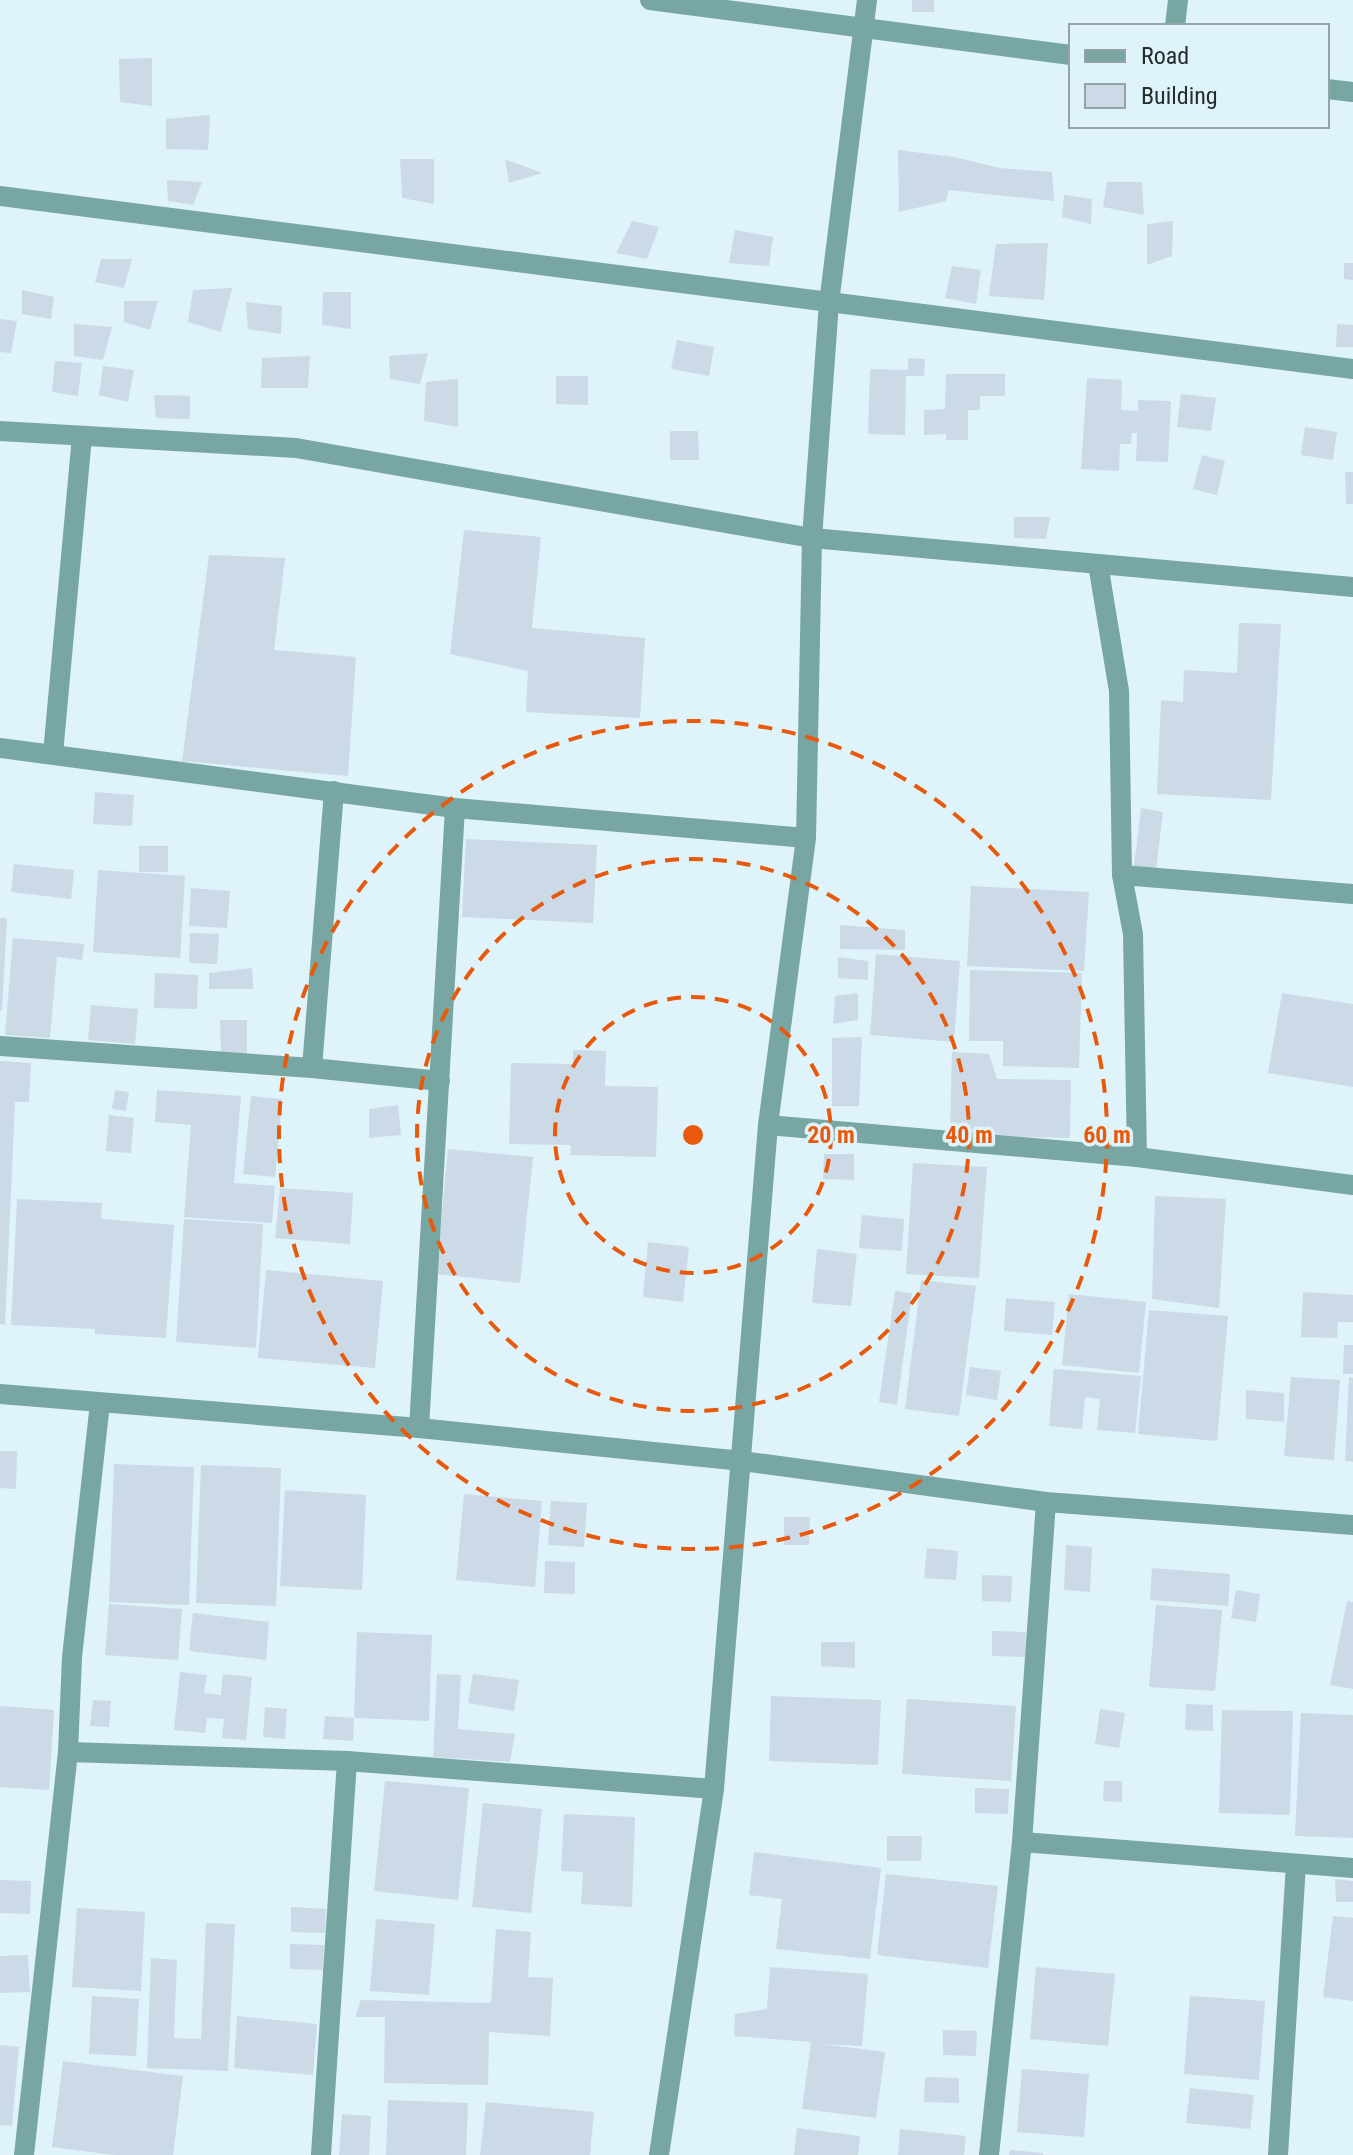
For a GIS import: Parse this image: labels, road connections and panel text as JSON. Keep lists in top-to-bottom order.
{
  "legend": ["Road", "Building"],
  "rings": ["20 m", "40 m", "60 m"]
}
